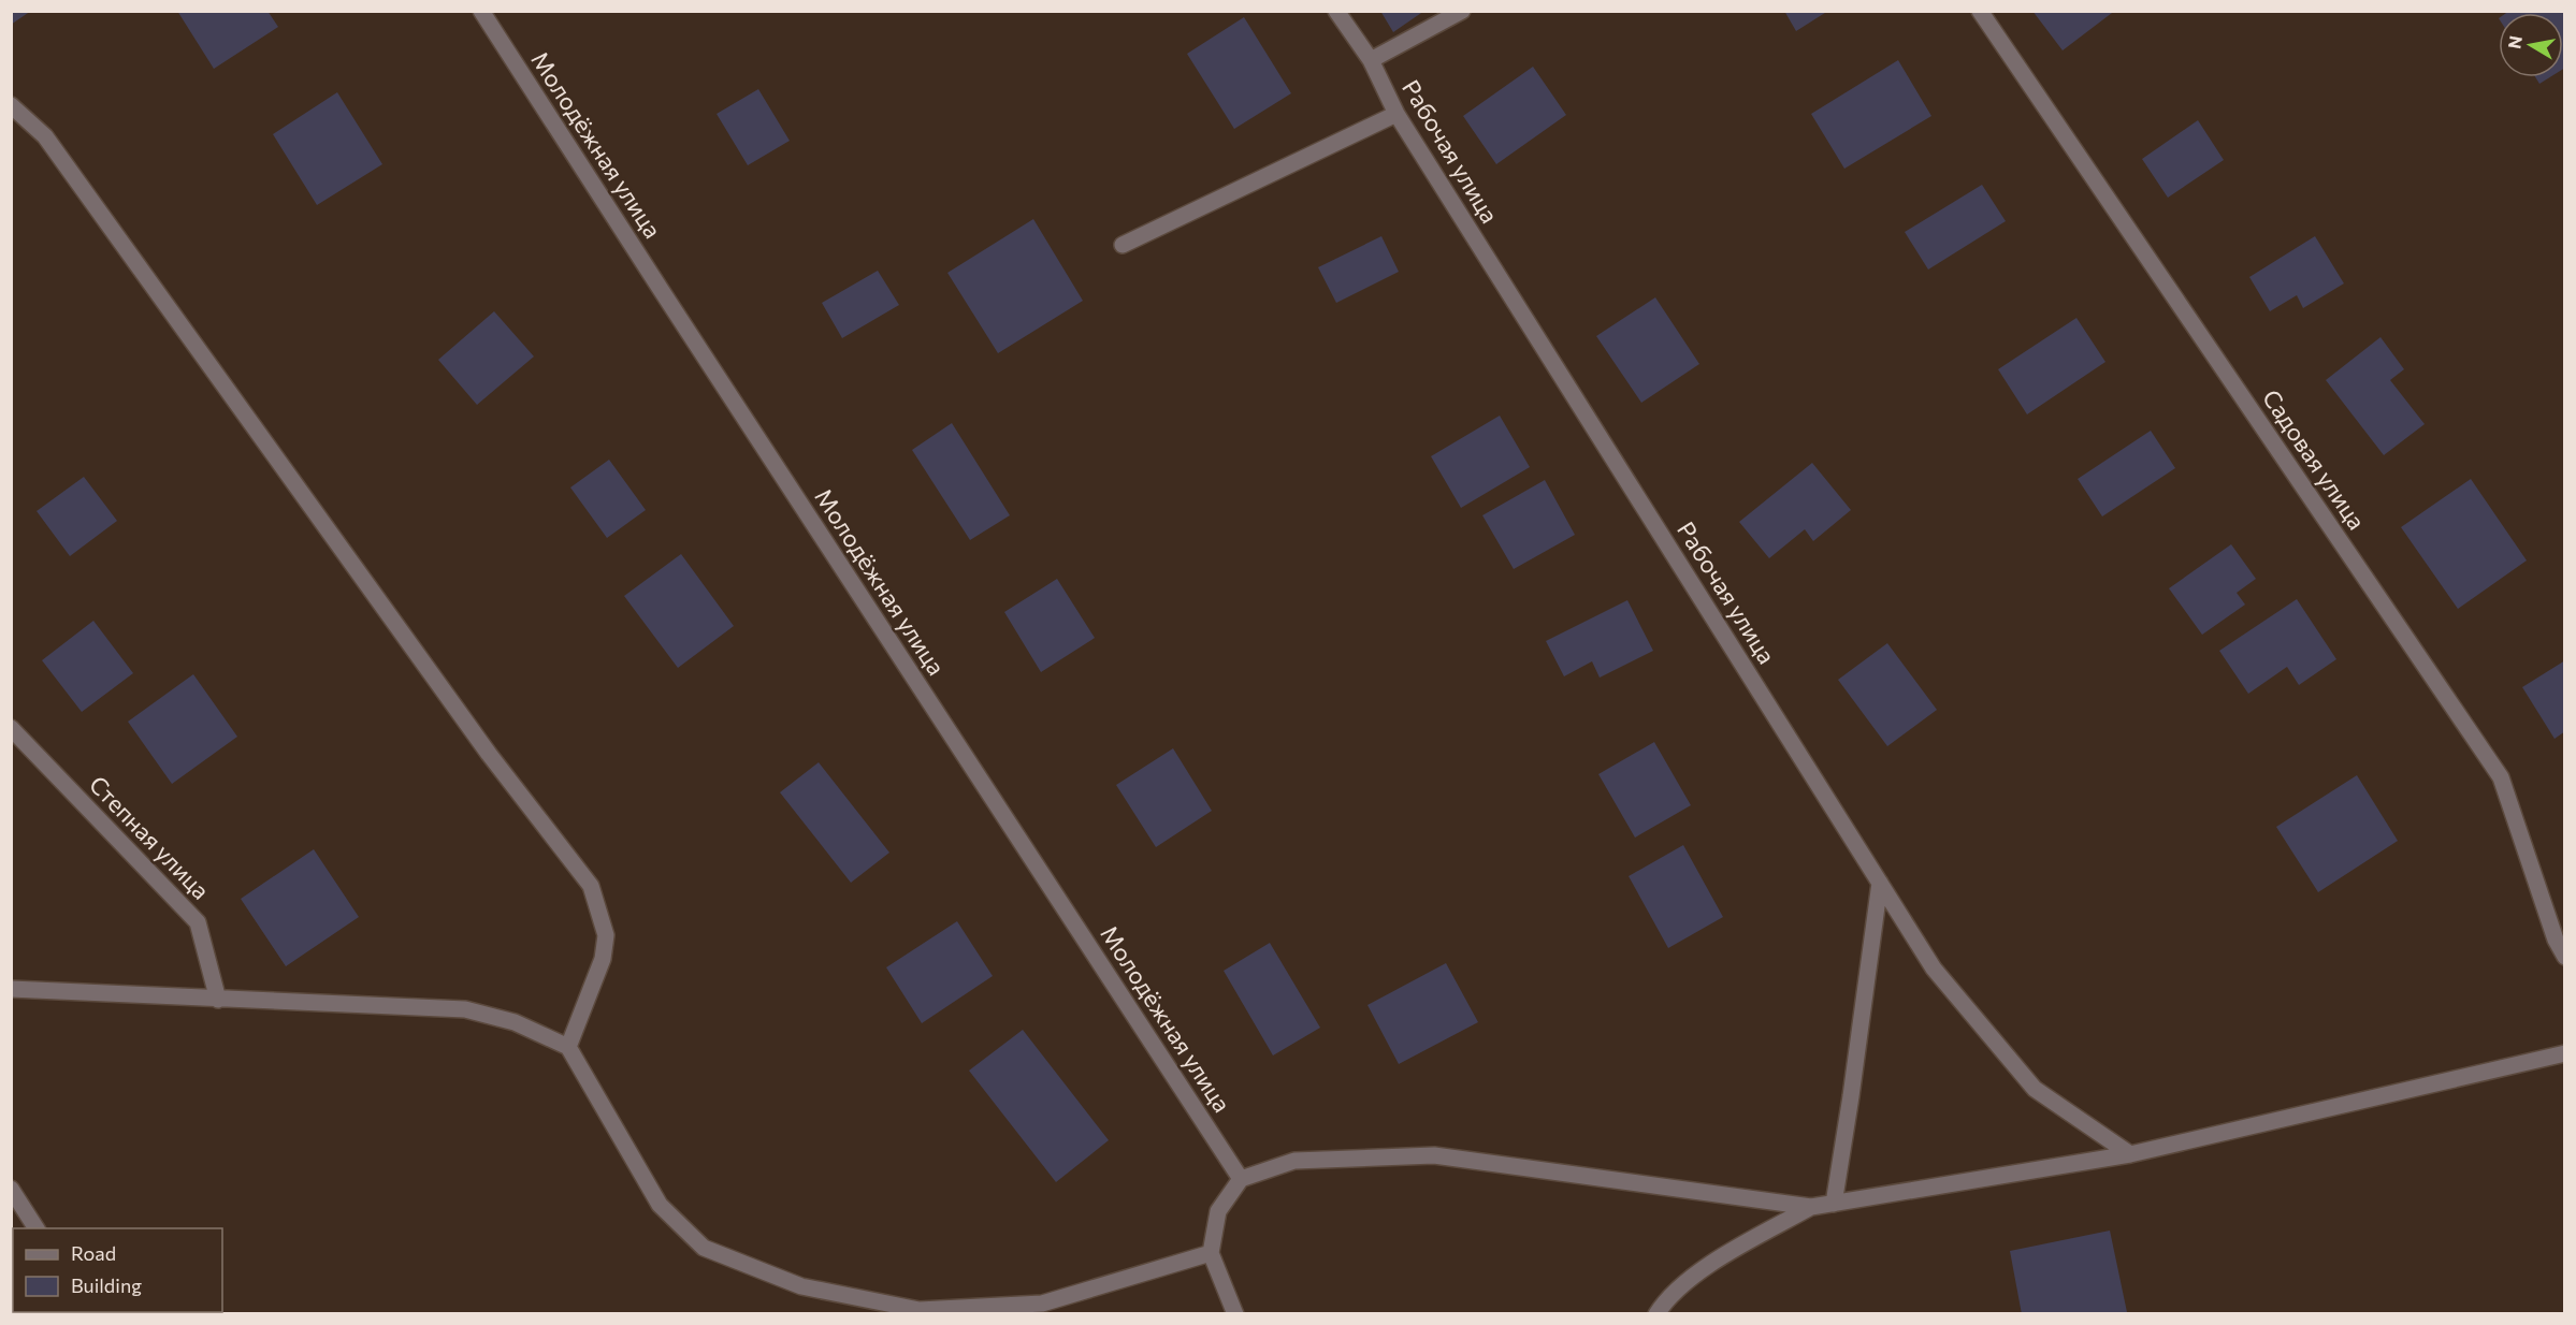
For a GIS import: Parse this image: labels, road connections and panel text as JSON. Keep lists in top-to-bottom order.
{
  "streets": {
    "street": [
      "Молодёжная улица",
      "Рабочая улица",
      "Садовая улица",
      "Степная улица"
    ]
  },
  "legend": ["Road", "Building"],
  "north": "left"
}
